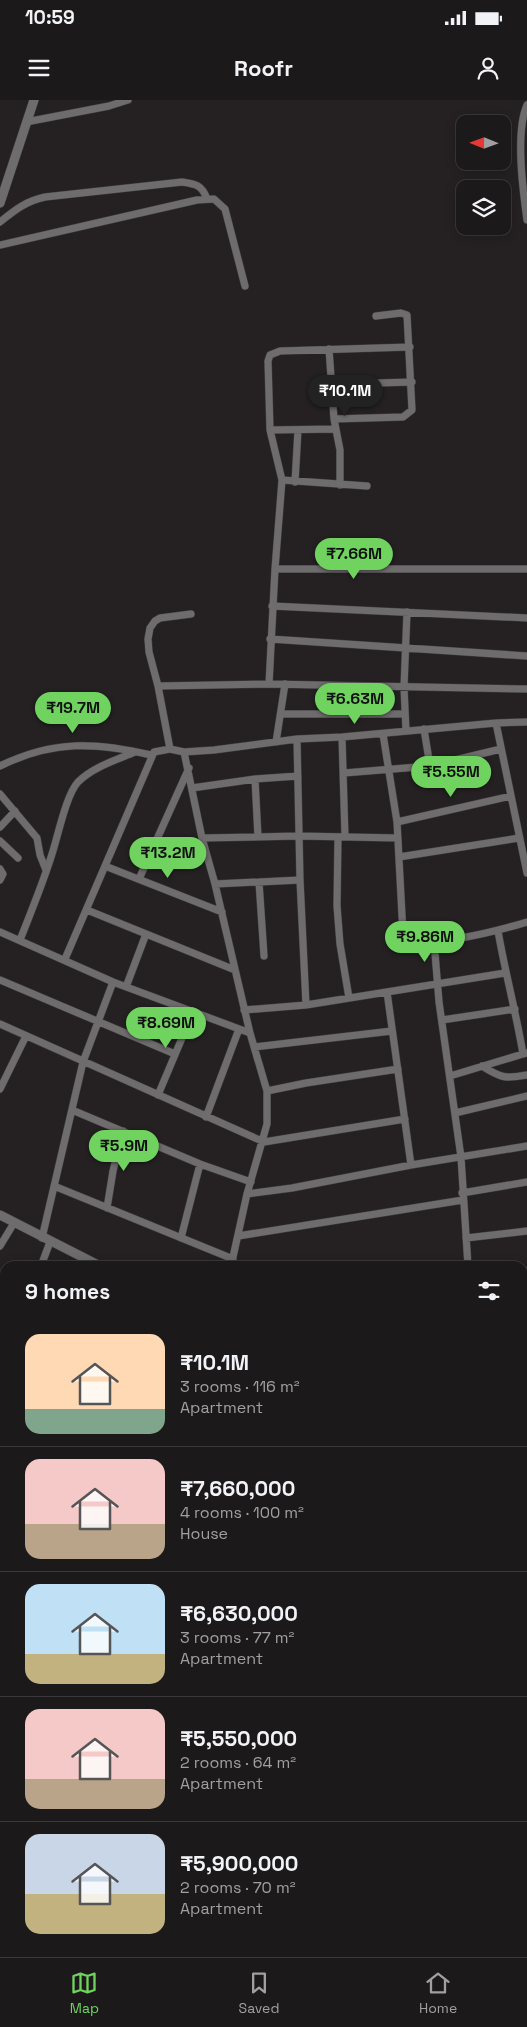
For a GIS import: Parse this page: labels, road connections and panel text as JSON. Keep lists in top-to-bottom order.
{
  "north": "left",
  "page": {
    "status": "10:59",
    "header": "Roofr",
    "price": [
      "₹10.1M",
      "₹7.66M",
      "₹6.63M",
      "₹19.7M",
      "₹5.55M",
      "₹13.2M",
      "₹9.86M",
      "₹8.69M",
      "₹5.9M"
    ],
    "heading": "9 homes",
    "list": [
      {
        "name": "₹10.1M",
        "note": "3 rooms · 116 m² · Apartment"
      },
      {
        "name": "₹7,660,000",
        "note": "4 rooms · 100 m² · House"
      },
      {
        "name": "₹6,630,000",
        "note": "3 rooms · 77 m² · Apartment"
      },
      {
        "name": "₹5,550,000",
        "note": "2 rooms · 64 m² · Apartment"
      },
      {
        "name": "₹5,900,000",
        "note": "2 rooms · 70 m² · Apartment"
      }
    ],
    "tabs": ["Map", "Saved", "Home"]
  }
}
